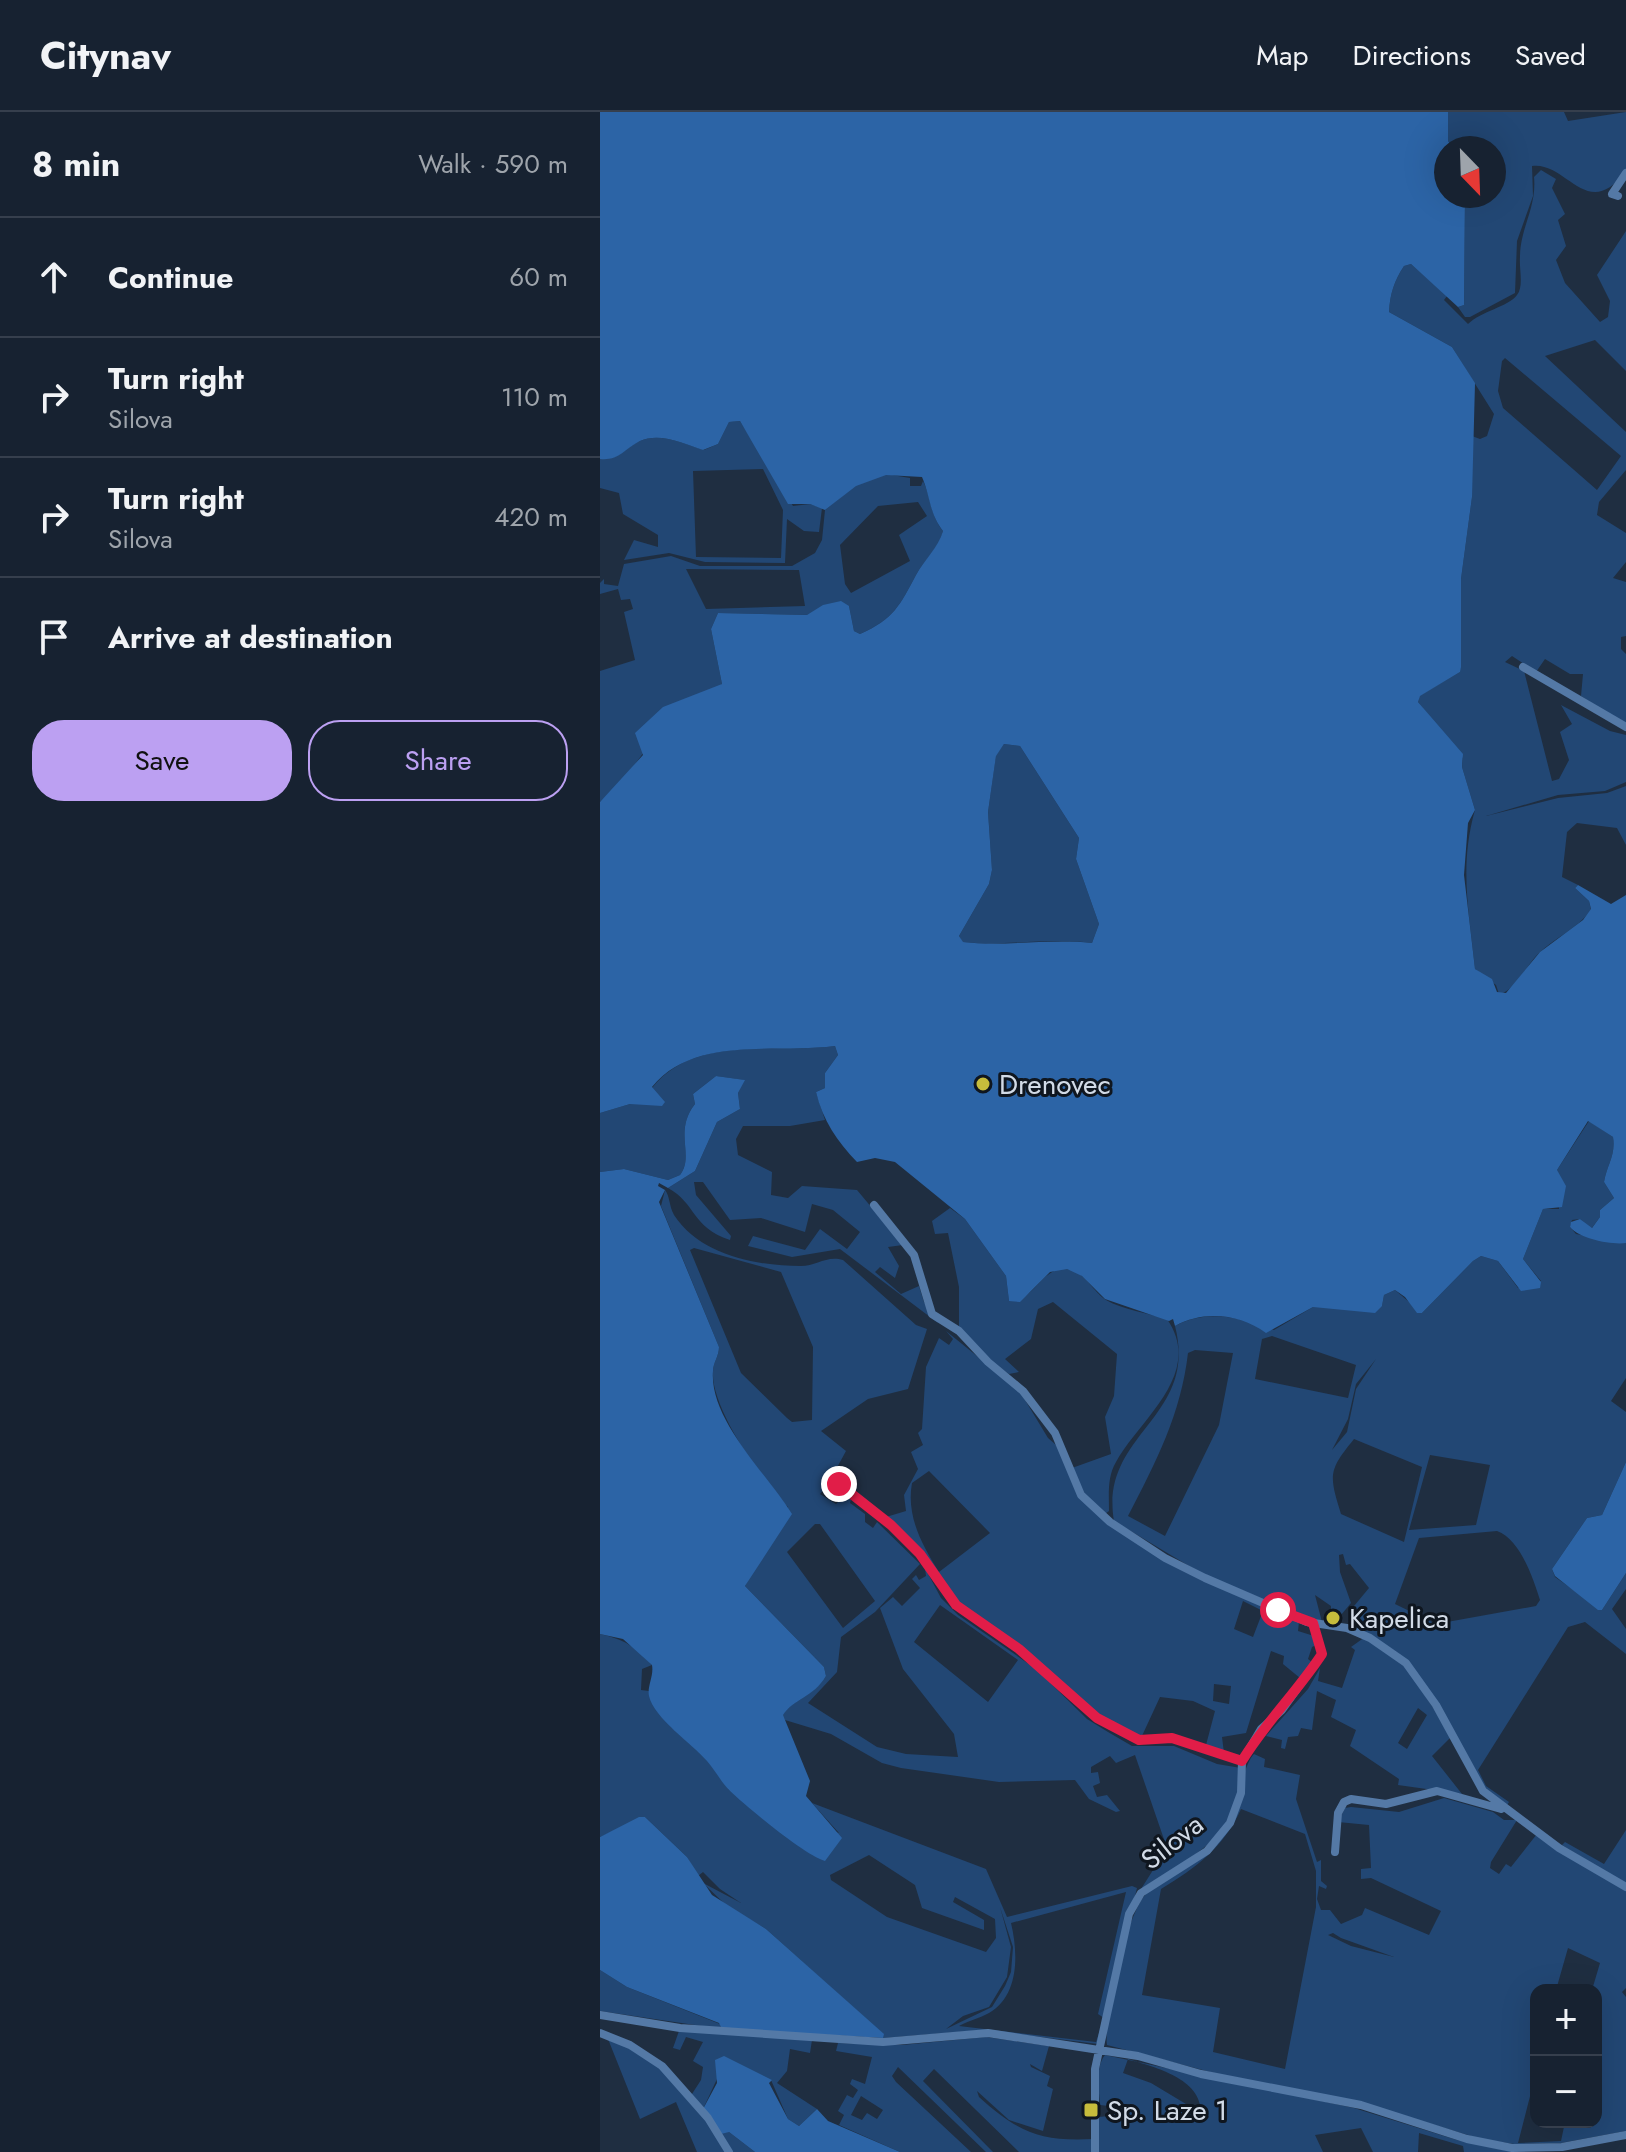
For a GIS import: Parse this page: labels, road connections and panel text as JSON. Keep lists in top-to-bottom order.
{
  "streets": {
    "street": ["Silova"]
  },
  "places": {
    "other": ["Drenovec", "Kapelica"],
    "transit": ["Sp. Laze 1"]
  },
  "north": "bottom right",
  "page": {
    "header": "Citynav",
    "nav": ["Map", "Directions", "Saved"],
    "heading": ["8 min", "Walk · 590 m"],
    "list": [
      ["Continue", "60 m"],
      ["Turn right", "Silova", "110 m"],
      ["Turn right", "Silova", "420 m"],
      "Arrive at destination"
    ],
    "buttons": ["Save", "Share"],
    "map_buttons": ["+", "−"]
  }
}
